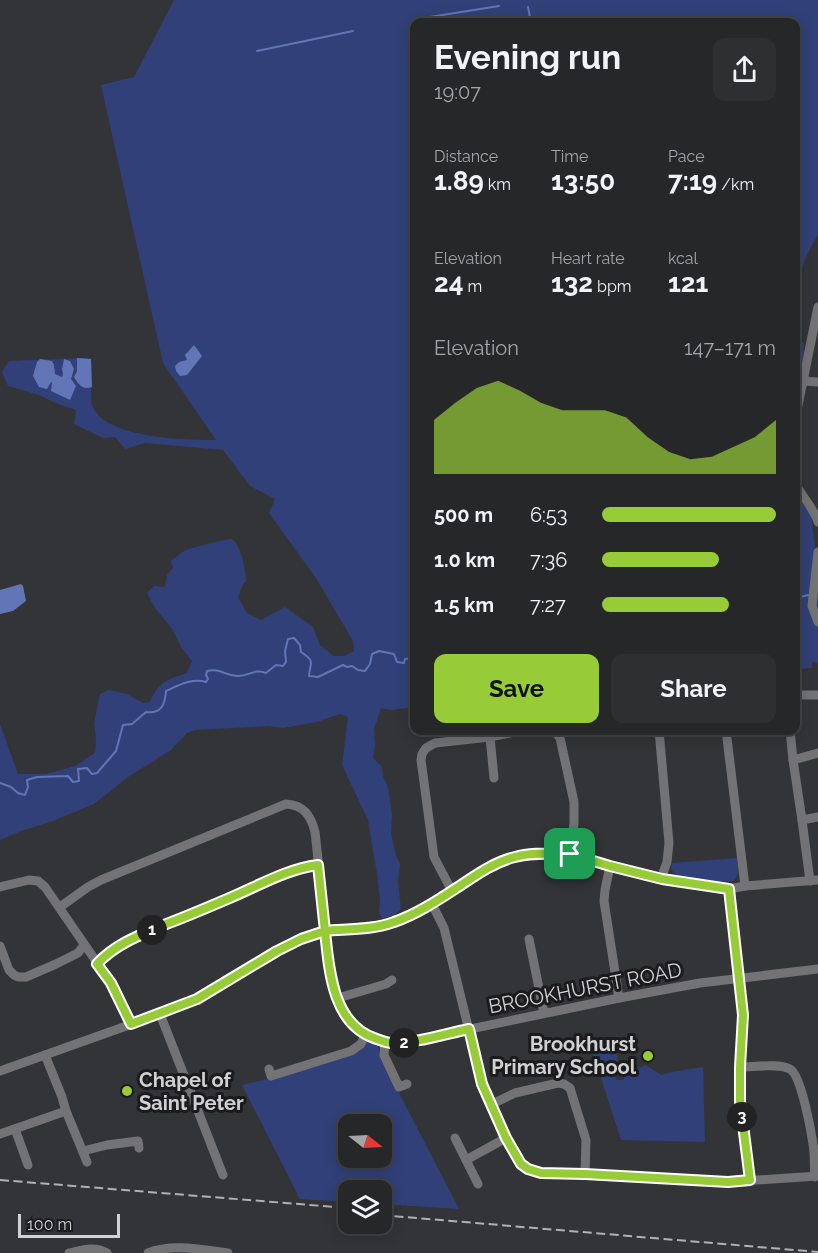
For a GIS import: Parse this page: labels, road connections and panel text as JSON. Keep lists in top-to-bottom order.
{
  "streets": {
    "street": ["BROOKHURST ROAD"]
  },
  "places": ["Brookhurst Primary School", "Chapel of Saint Peter"],
  "scale_bar": "100 m",
  "north": "right",
  "page": {
    "heading": ["Evening run", "19:07"],
    "stats": [
      ["Distance", "1.89 km"],
      ["Time", "13:50"],
      ["Pace", "7:19 /km"],
      ["Elevation", "24 m"],
      ["Heart rate", "132 bpm"],
      ["kcal", "121"]
    ],
    "chart": ["Elevation", "147–171 m"],
    "list": [
      {
        "name": "500 m",
        "note": "6:53"
      },
      {
        "name": "1.0 km",
        "note": "7:36"
      },
      {
        "name": "1.5 km",
        "note": "7:27"
      }
    ],
    "buttons": ["Save", "Share"],
    "pins": ["1", "2", "3"],
    "scale": "100 m"
  }
}
